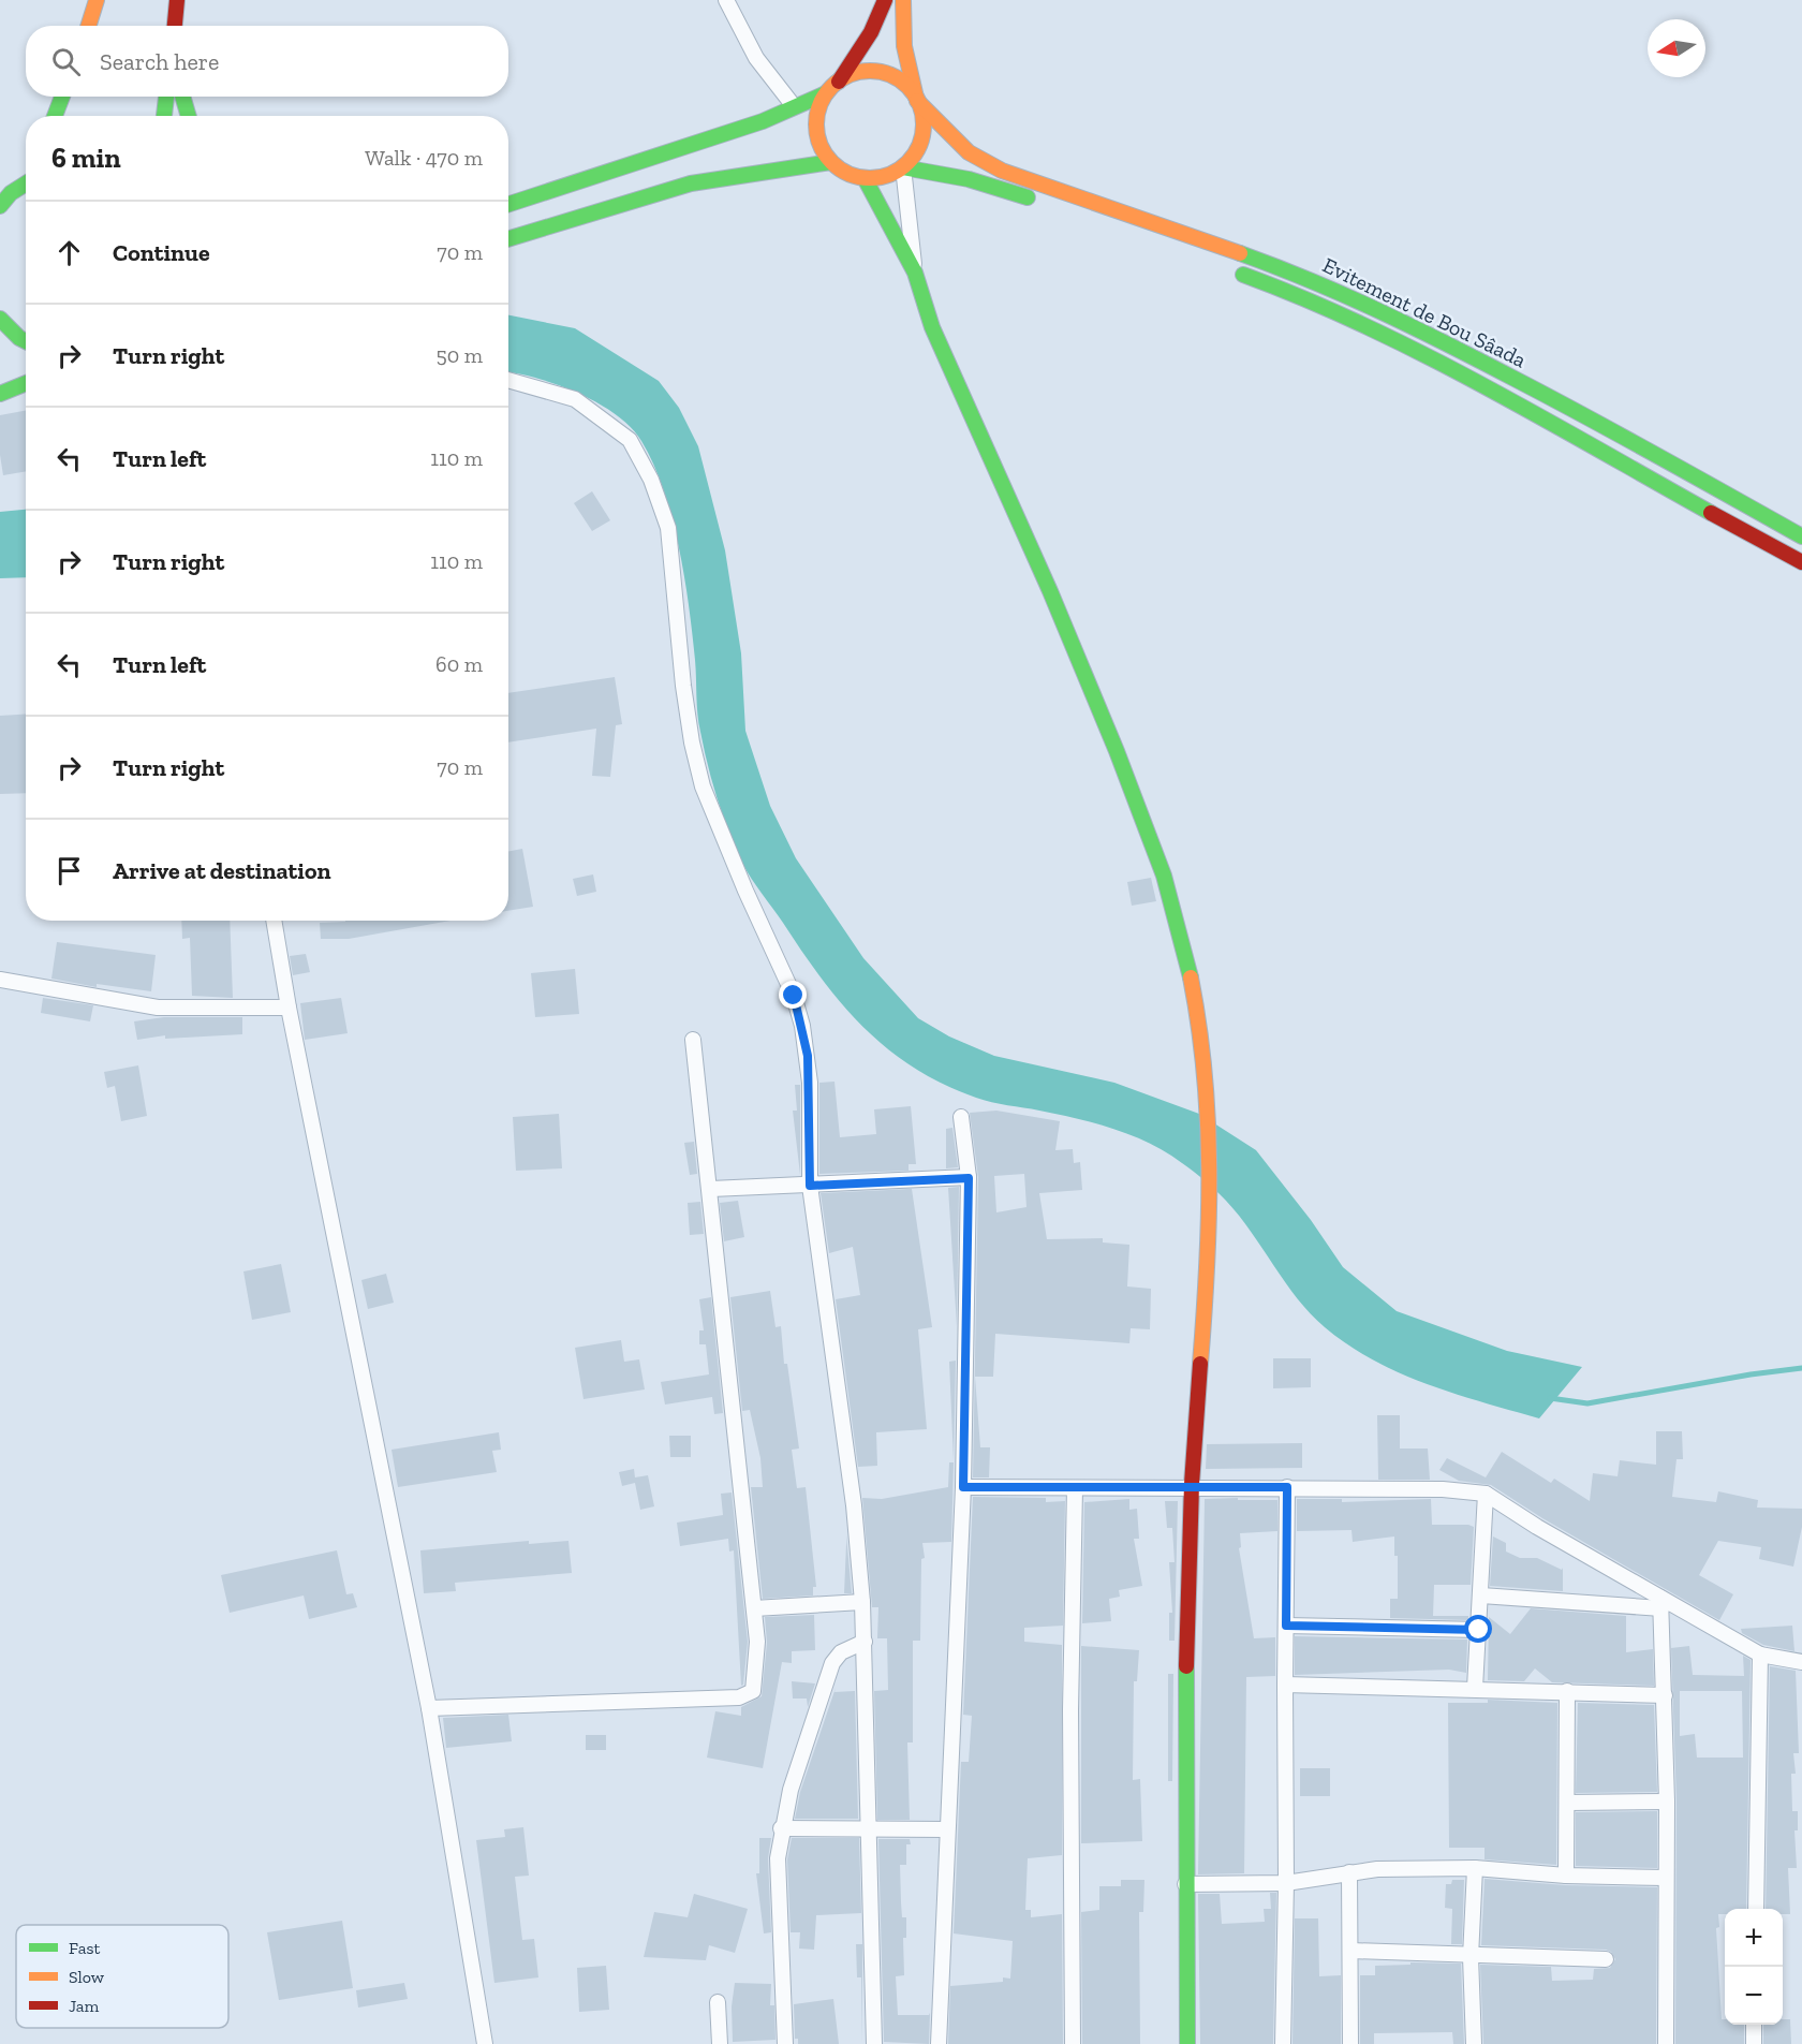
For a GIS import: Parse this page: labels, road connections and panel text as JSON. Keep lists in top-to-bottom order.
{
  "streets": {
    "main road": ["Evitement de Bou Sâada"]
  },
  "legend": ["Fast", "Slow", "Jam"],
  "north": "left",
  "page": {
    "search": "Search here",
    "heading": ["6 min", "Walk · 470 m"],
    "list": [
      ["Continue", "70 m"],
      ["Turn right", "50 m"],
      ["Turn left", "110 m"],
      ["Turn right", "110 m"],
      ["Turn left", "60 m"],
      ["Turn right", "70 m"],
      "Arrive at destination"
    ],
    "map_buttons": ["+", "−"]
  }
}
